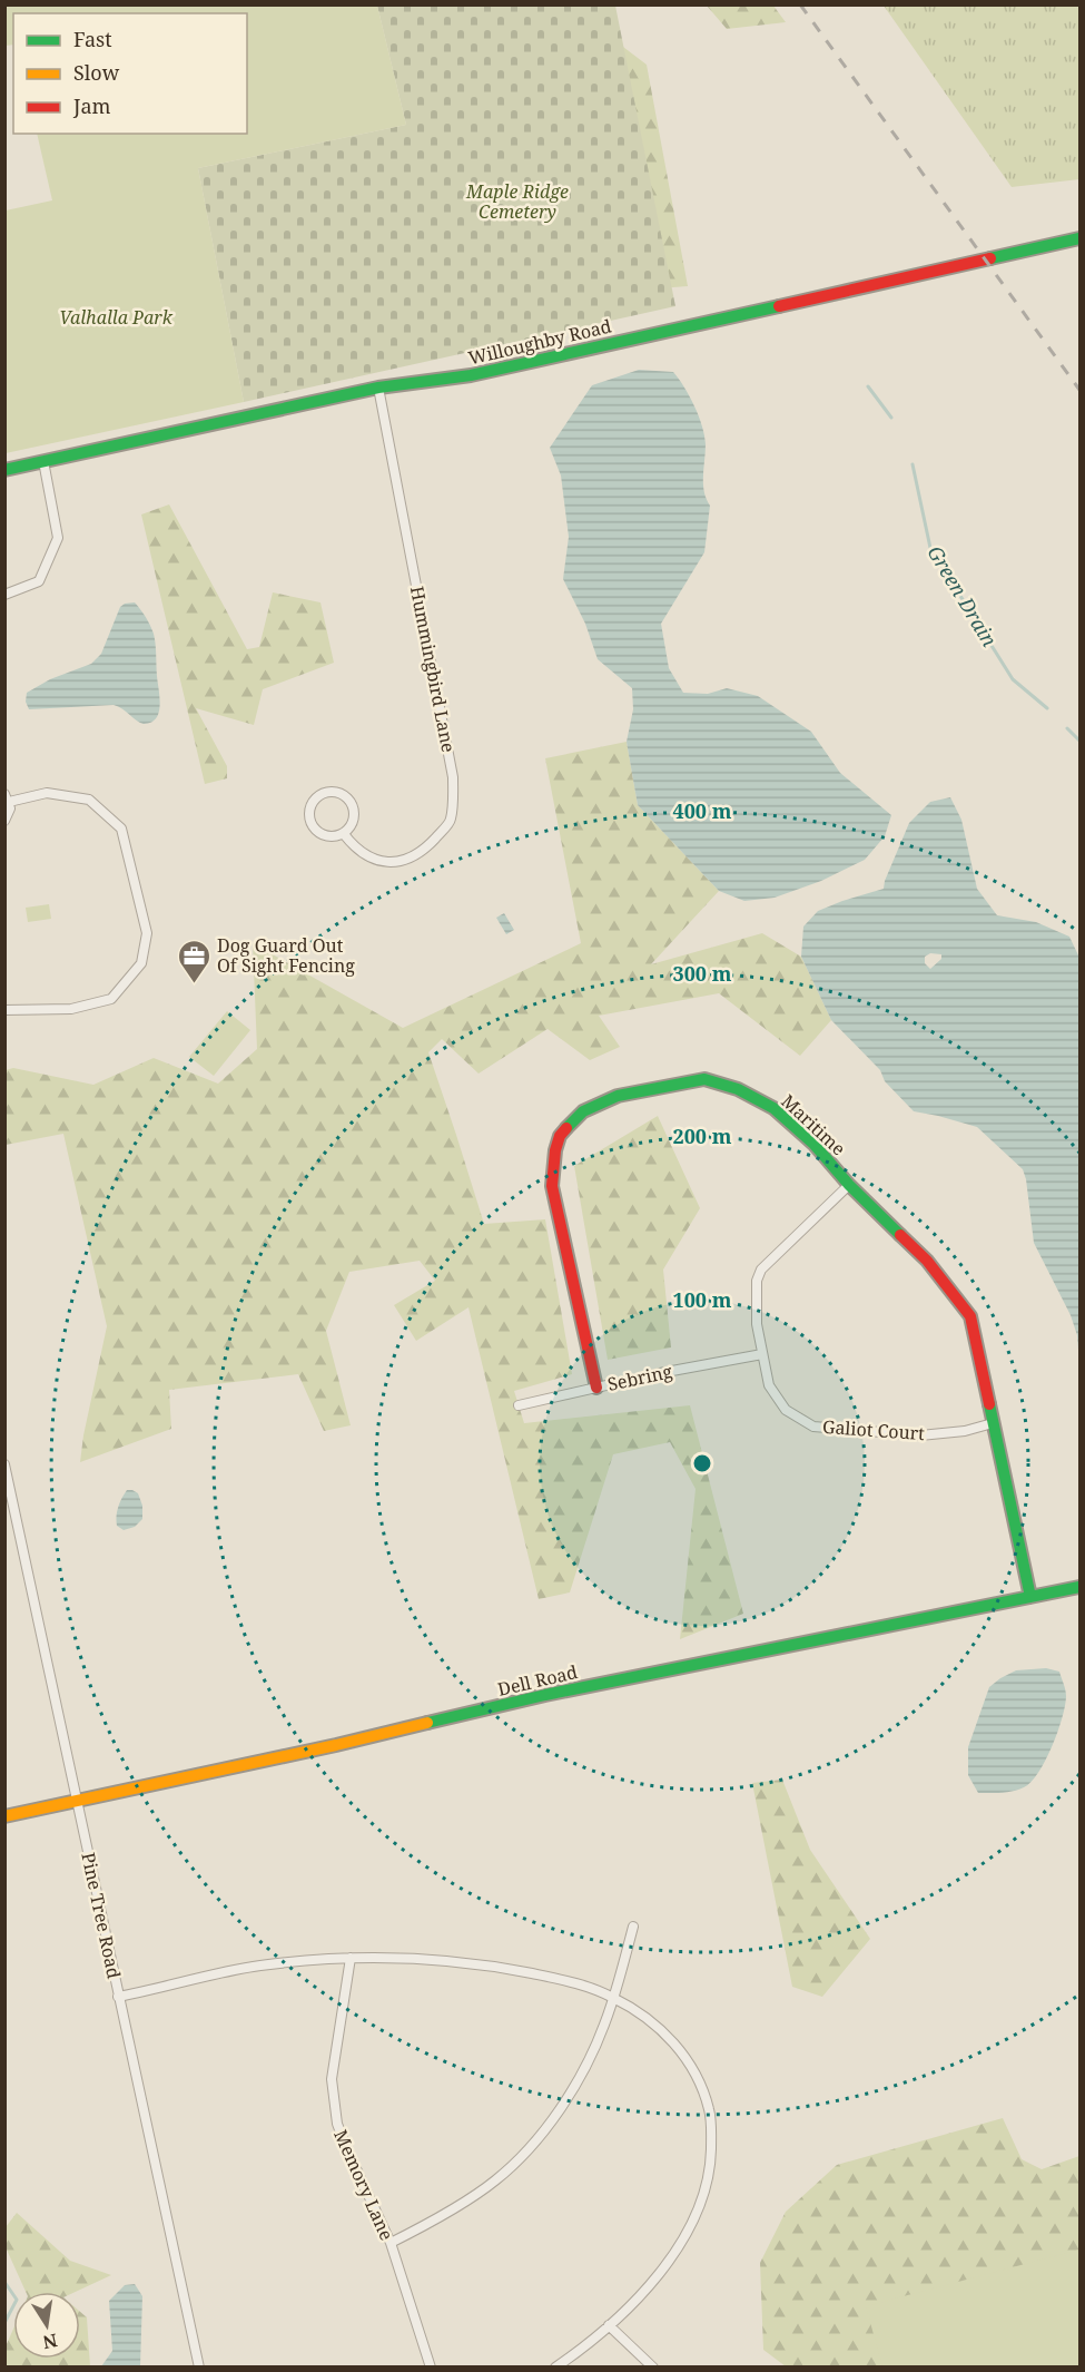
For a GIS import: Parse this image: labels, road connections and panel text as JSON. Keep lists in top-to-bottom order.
{
  "streets": {
    "street": [
      "Willoughby Road",
      "Hummingbird Lane",
      "Maritime",
      "Sebring",
      "Galiot Court",
      "Dell Road",
      "Pine Tree Road",
      "Memory Lane"
    ]
  },
  "crossings": [
    ["Willoughby Road", "Hummingbird Lane"],
    ["Maritime", "Sebring"],
    ["Maritime", "Galiot Court"],
    ["Maritime", "Dell Road"],
    ["Sebring", "Galiot Court"],
    ["Dell Road", "Pine Tree Road"]
  ],
  "water": ["Green Drain"],
  "parks": ["Maple Ridge Cemetery", "Valhalla Park"],
  "places": {
    "office": ["Dog Guard Out Of Sight Fencing"]
  },
  "legend": ["Fast", "Slow", "Jam"],
  "north": "bottom",
  "rings": [
    "400 m",
    "300 m",
    "200 m",
    "100 m"
  ]
}
